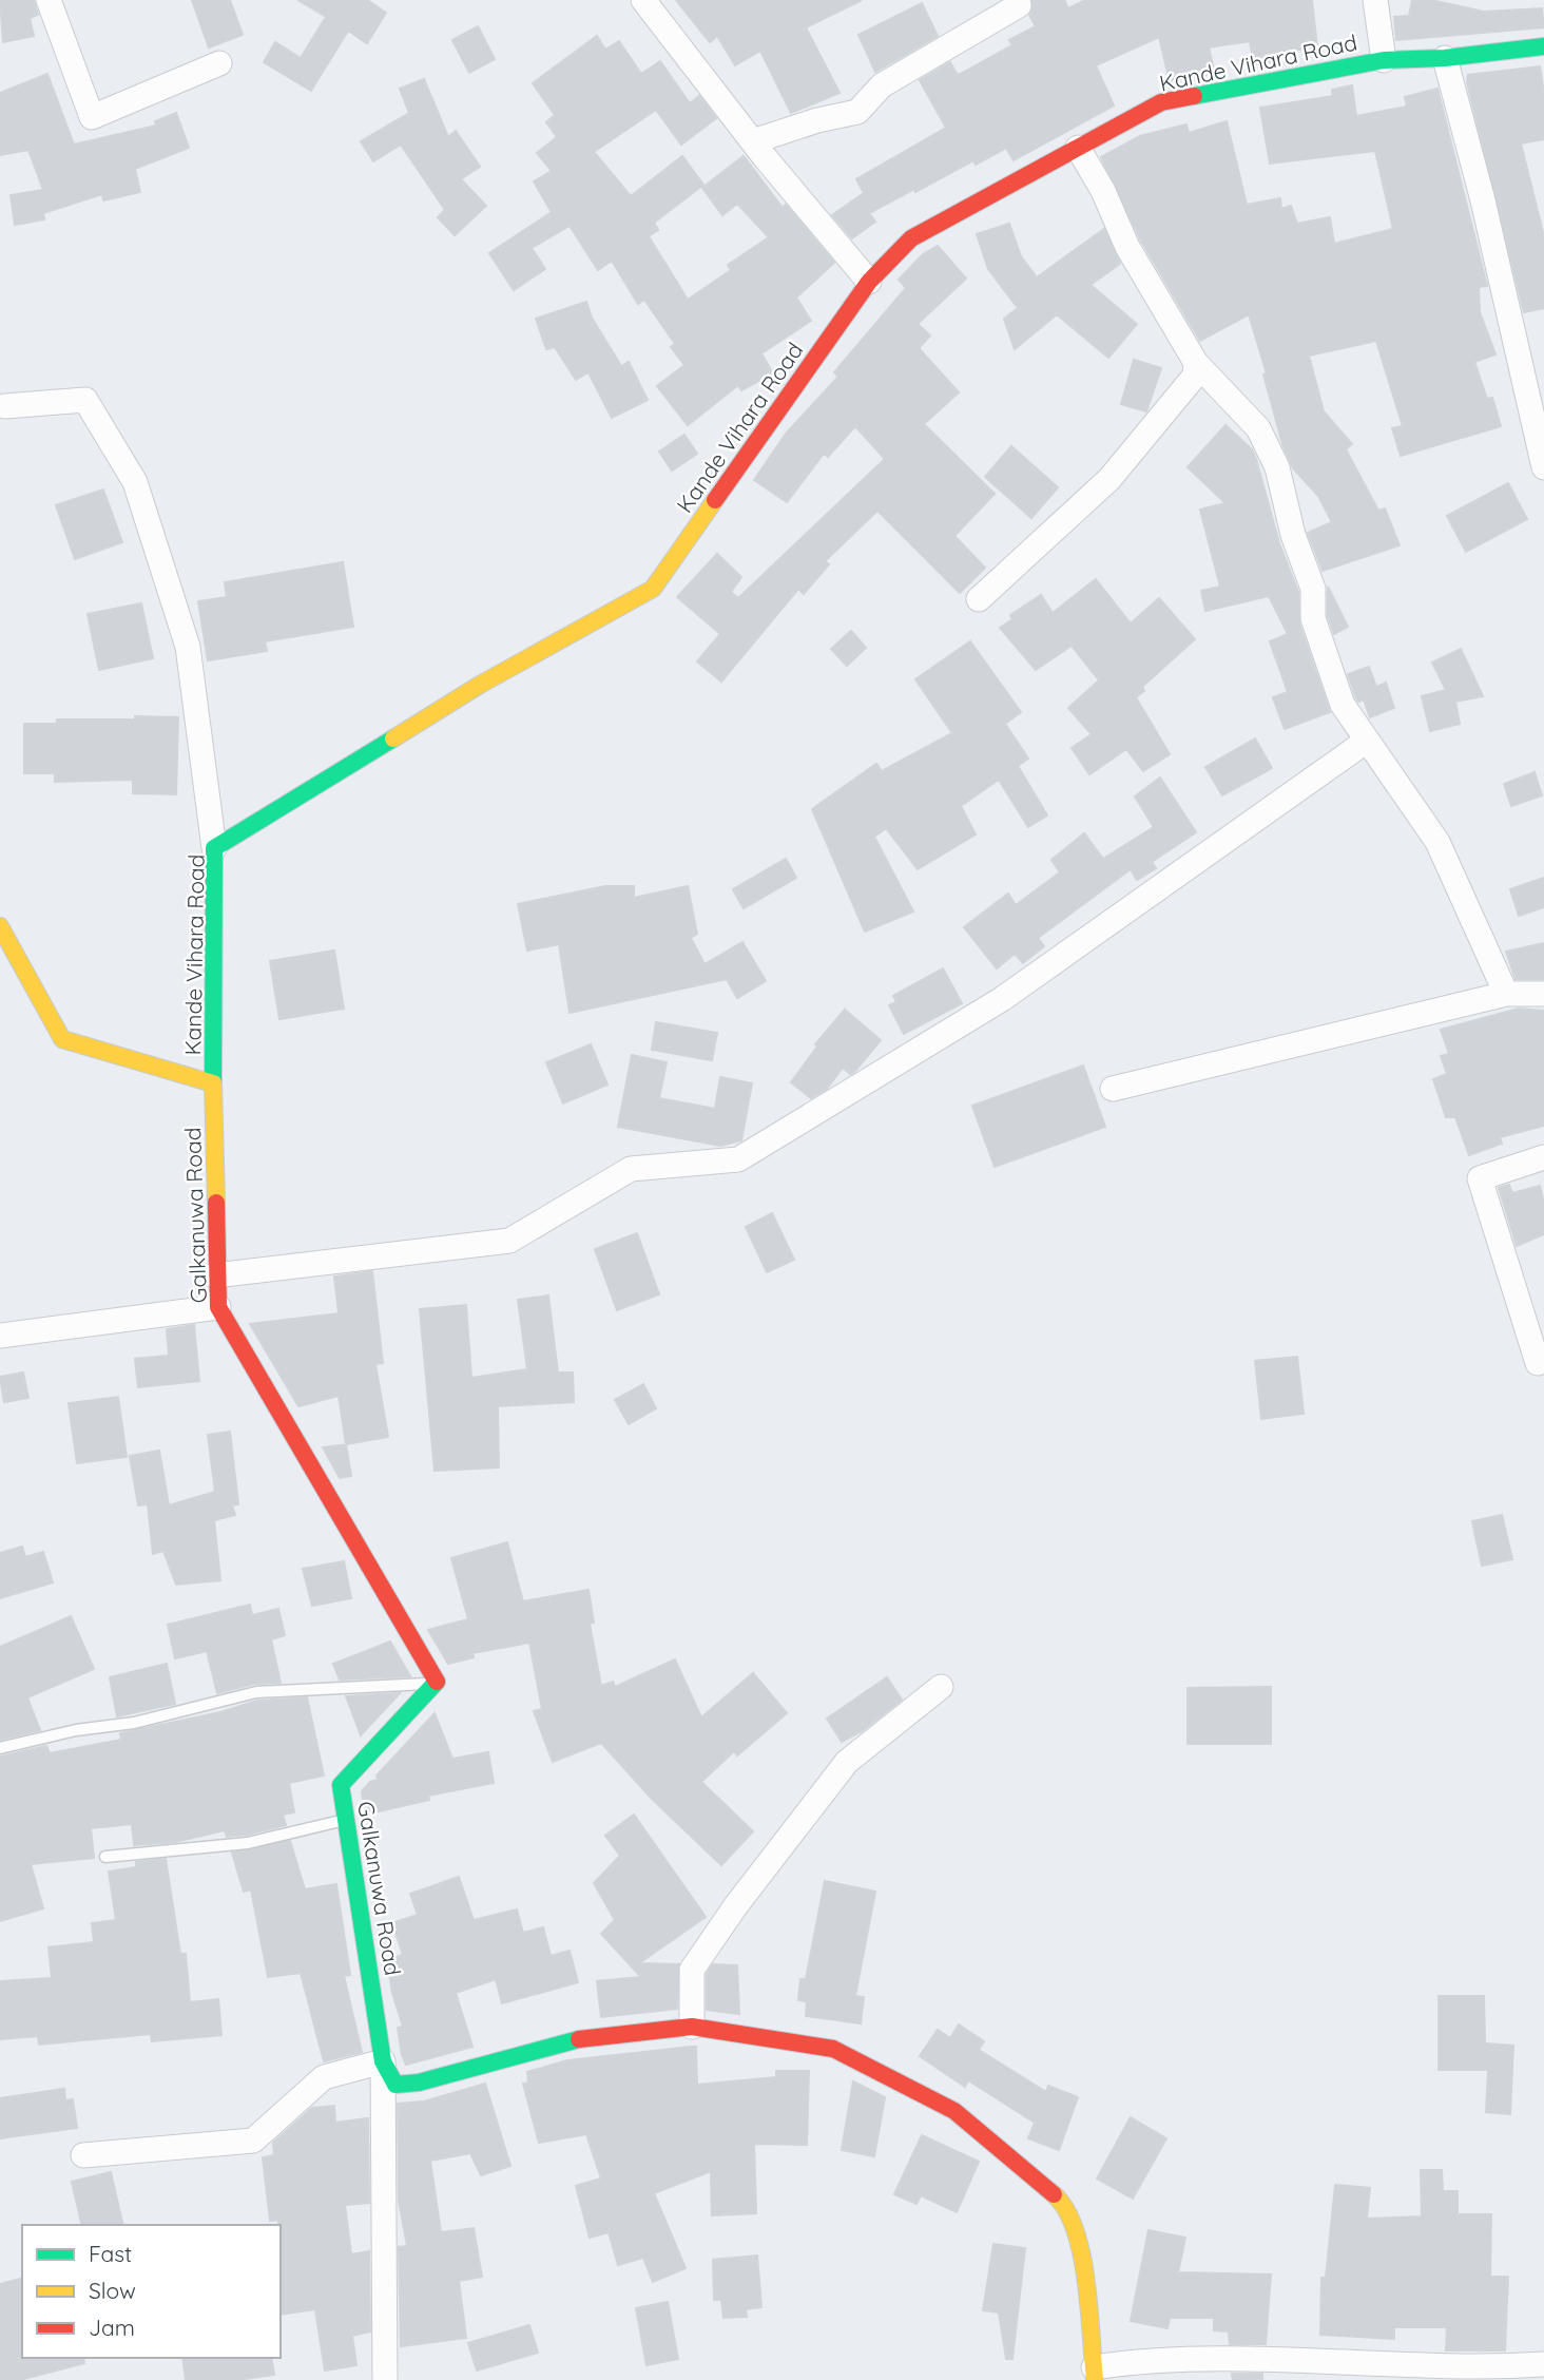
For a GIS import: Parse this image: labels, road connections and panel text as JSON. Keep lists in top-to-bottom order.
{
  "streets": {
    "street": ["Kande Vihara Road", "Galkanuwa Road"]
  },
  "crossings": [
    ["Kande Vihara Road", "Galkanuwa Road"]
  ],
  "legend": ["Fast", "Slow", "Jam"]
}
